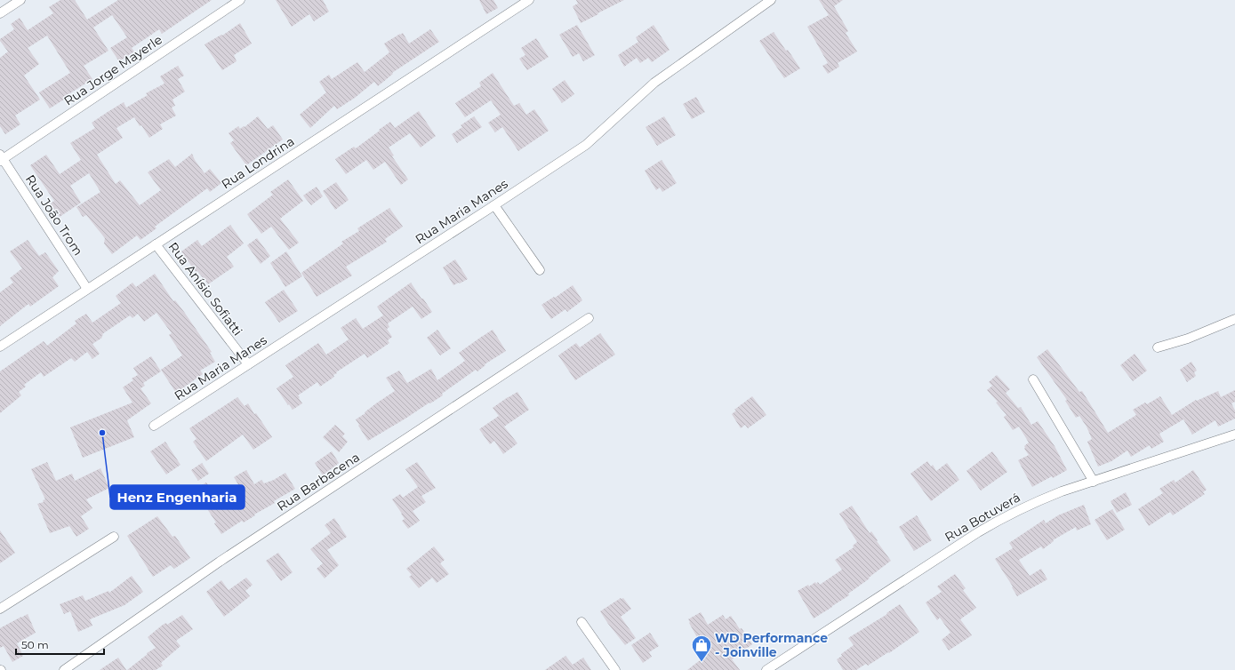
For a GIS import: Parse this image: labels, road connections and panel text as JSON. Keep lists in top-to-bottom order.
{
  "streets": {
    "street": [
      "Rua Jorge Mayerle",
      "Rua Londrina",
      "Rua Maria Manes",
      "Rua João Trom",
      "Rua Anísio Sofiatti",
      "Rua Barbacena",
      "Rua Botuverá"
    ]
  },
  "crossings": [
    ["Rua Jorge Mayerle", "Rua João Trom"],
    ["Rua Londrina", "Rua João Trom"],
    ["Rua Londrina", "Rua Anísio Sofiatti"],
    ["Rua Maria Manes", "Rua Anísio Sofiatti"]
  ],
  "places": {
    "other": ["Henz Engenharia"],
    "shop": ["WD Performance - Joinville"]
  },
  "scale_bar": "50 m"
}
